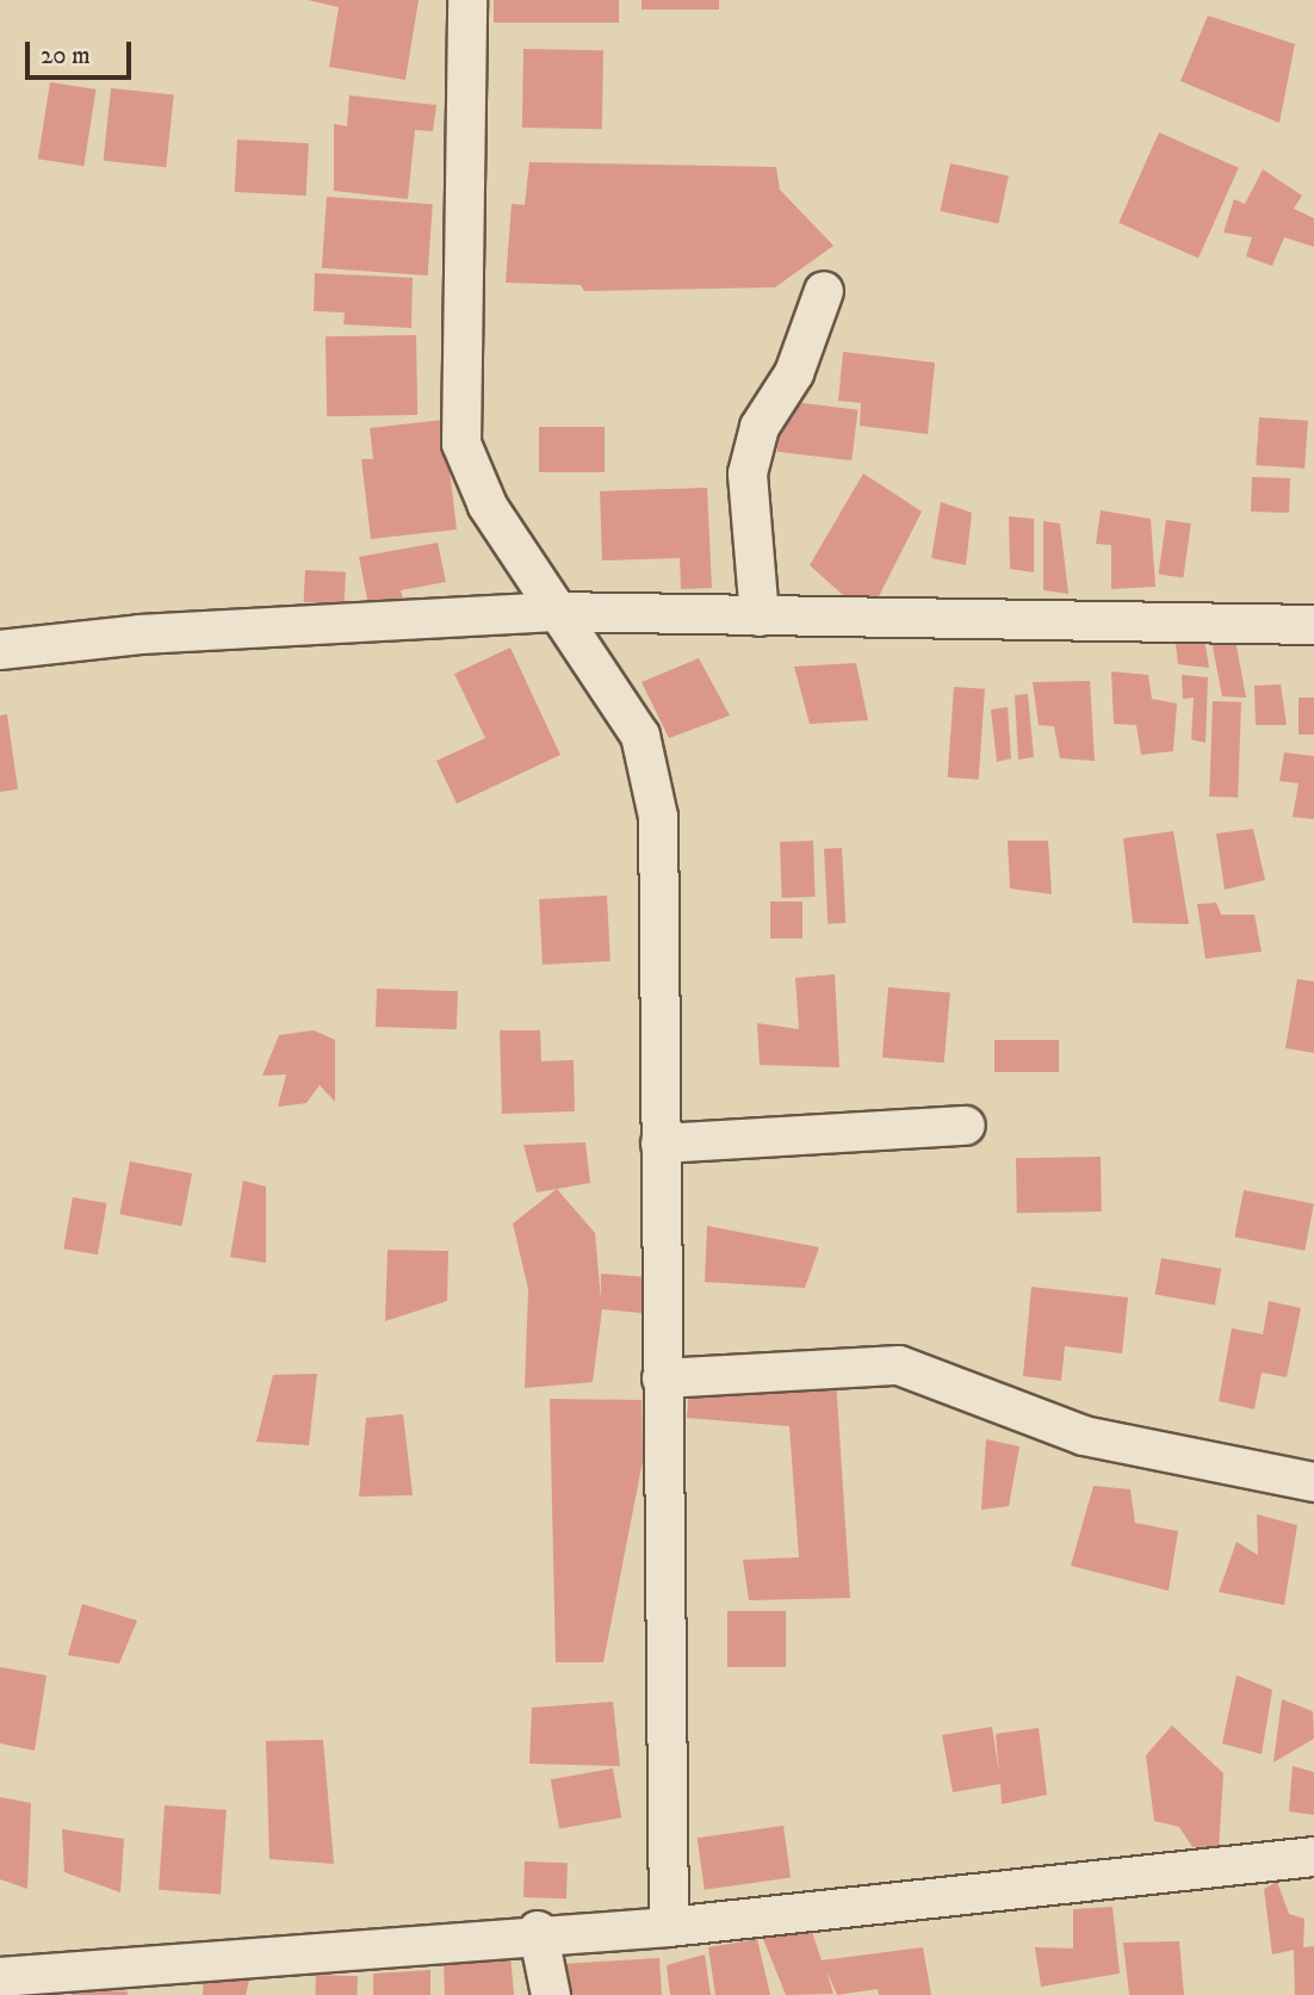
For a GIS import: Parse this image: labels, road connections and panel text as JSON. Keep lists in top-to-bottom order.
{
  "scale_bar": "20 m"
}
